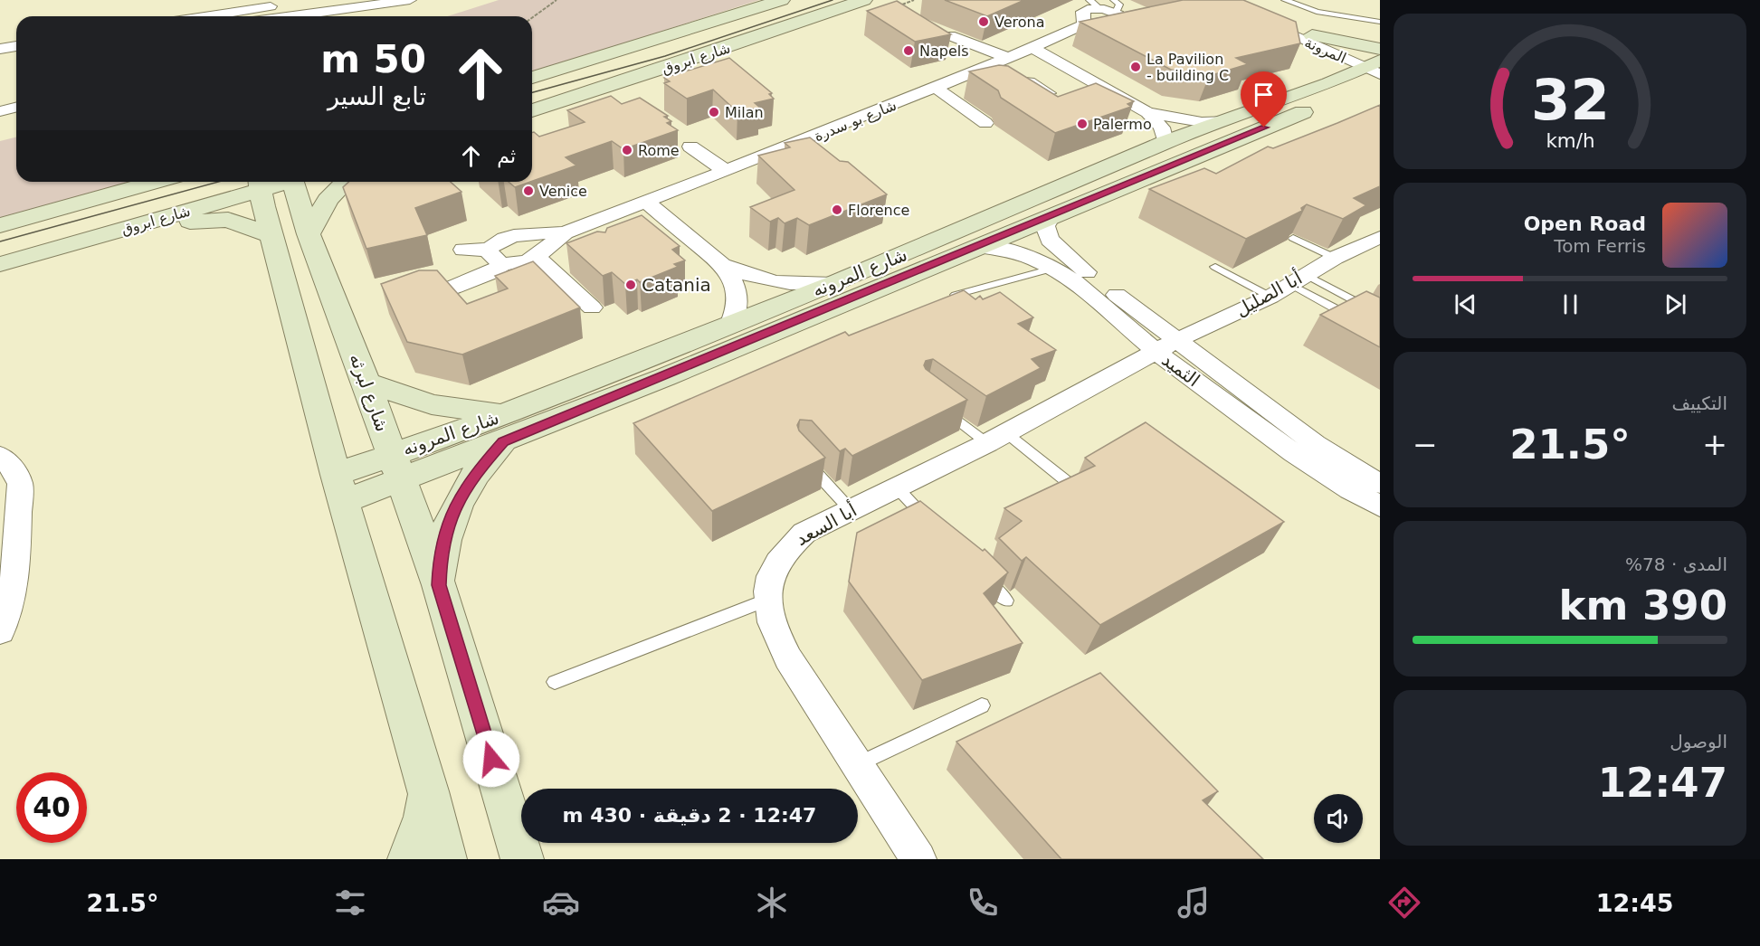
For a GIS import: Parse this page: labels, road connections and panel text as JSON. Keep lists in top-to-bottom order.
{
  "streets": {
    "street": [
      "المرونة",
      "شارع ابروق",
      "شارع بو سدرة",
      "شارع المرونه",
      "أبا الصليل",
      "الثميد",
      "شارع لبرثه",
      "أبا السعد"
    ]
  },
  "crossings": [
    ["المرونة", "شارع المرونه"],
    ["شارع المرونه", "الثميد"],
    ["شارع المرونه", "شارع لبرثه"],
    ["أبا الصليل", "الثميد"],
    ["أبا الصليل", "أبا السعد"],
    ["الثميد", "أبا السعد"]
  ],
  "places": [
    "Verona",
    "Napels",
    "La Pavilion - building C",
    "Milan",
    "Palermo",
    "Rome",
    "Venice",
    "Florence",
    "Catania"
  ],
  "page": {
    "turn": ["50 m", "تابع السير"],
    "then": "ثم",
    "song": ["Open Road", "Tom Ferris"],
    "tile": [
      "التكييف",
      ["المدى · 78%", "390 km"],
      ["الوصول", "12:47"]
    ],
    "heat": ["−", "21.5°", "+"],
    "limit": "40",
    "trip": "12:47 · 2 دقيقة · 430 m",
    "tabs": ["12:45", "21.5°"],
    "gauge": ["32", "km/h"]
  }
}
